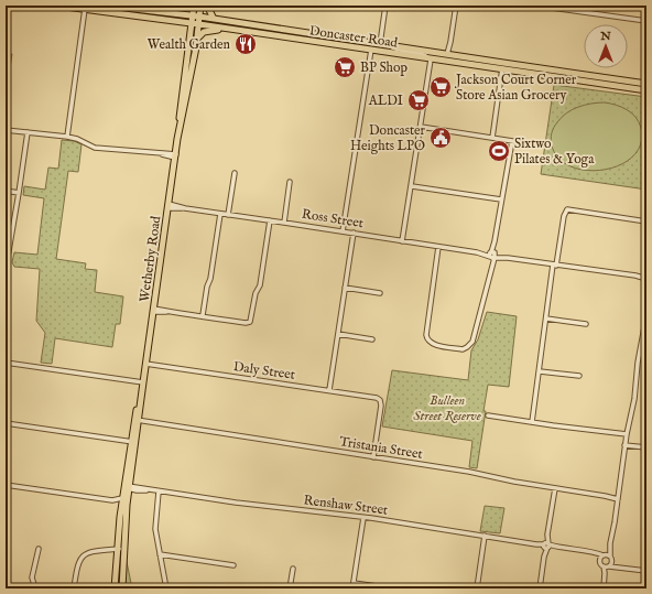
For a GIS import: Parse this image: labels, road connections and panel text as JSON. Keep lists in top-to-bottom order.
{
  "streets": {
    "main road": ["Doncaster Road", "Wetherby Road"],
    "street": [
      "Ross Street",
      "Daly Street",
      "Tristania Street",
      "Renshaw Street"
    ]
  },
  "crossings": [
    ["Doncaster Road", "Wetherby Road"],
    ["Ross Street", "Wetherby Road"],
    ["Wetherby Road", "Daly Street"],
    ["Wetherby Road", "Tristania Street"],
    ["Wetherby Road", "Renshaw Street"],
    ["Daly Street", "Tristania Street"]
  ],
  "parks": ["Bulleen Street Reserve"],
  "places": {
    "restaurant": ["Wealth Garden"],
    "supermarket": ["BP Shop", "Jackson Court Corner Store Asian Grocery", "ALDI"],
    "public building": ["Doncaster Heights LPO"],
    "sports": ["Sixtwo Pilates & Yoga"]
  },
  "north": "top"
}
